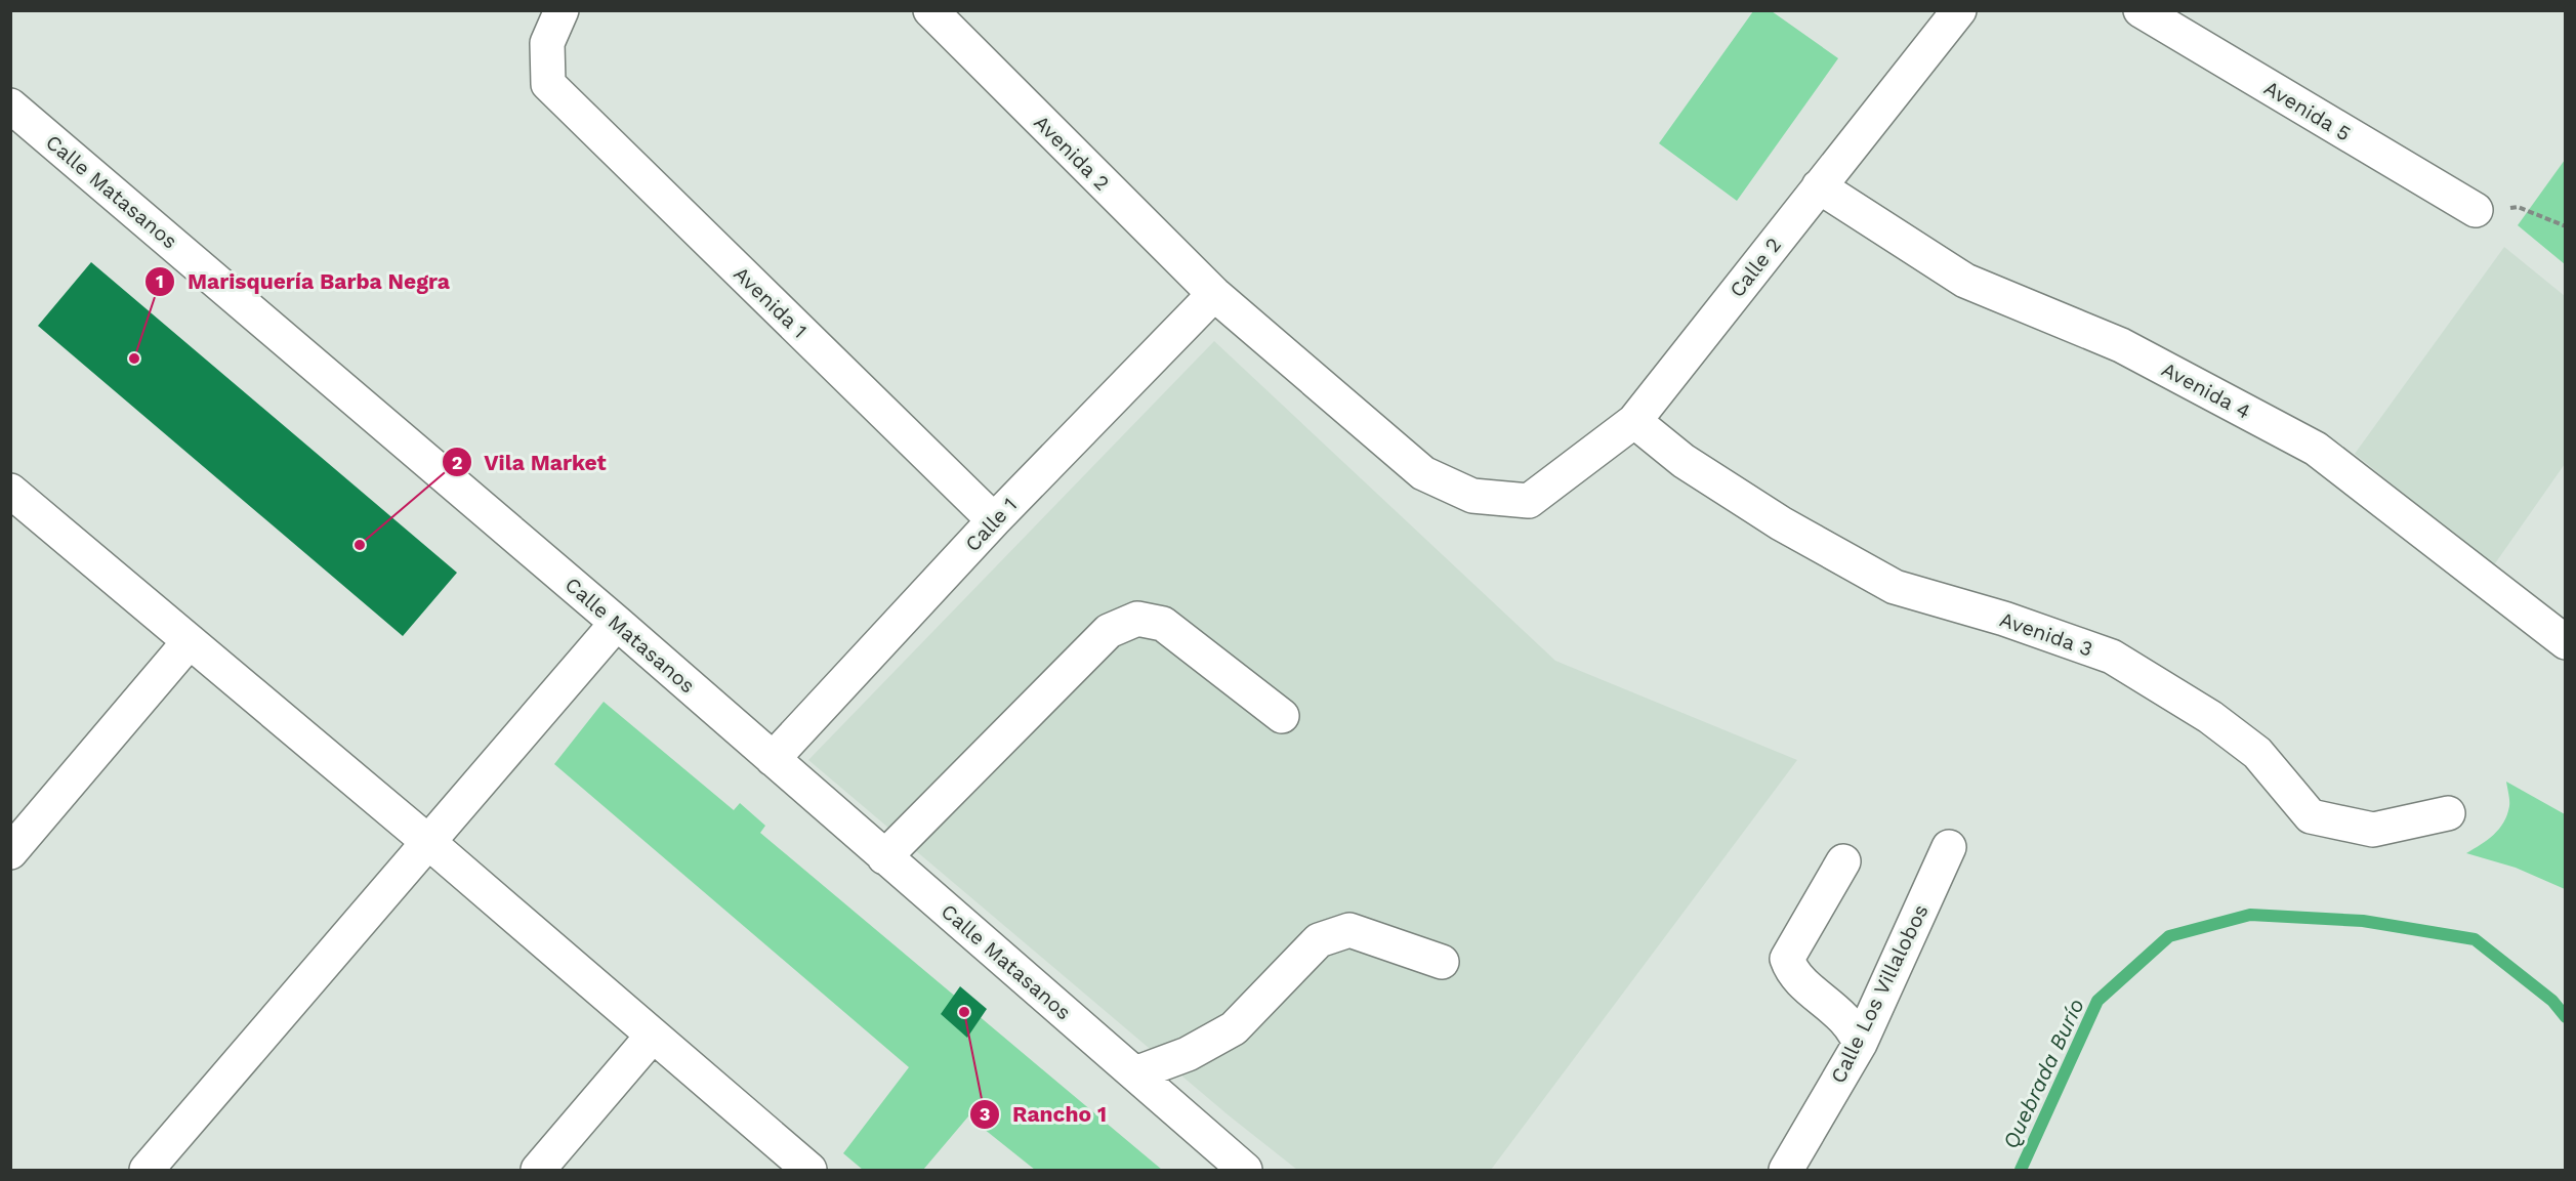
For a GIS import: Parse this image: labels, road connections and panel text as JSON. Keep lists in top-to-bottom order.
{
  "streets": {
    "street": [
      "Avenida 5",
      "Avenida 2",
      "Calle Matasanos",
      "Calle 2",
      "Avenida 1",
      "Avenida 4",
      "Calle 1",
      "Avenida 3",
      "Calle Los Villalobos"
    ]
  },
  "crossings": [
    ["Avenida 2", "Calle 2"],
    ["Avenida 2", "Calle 1"],
    ["Calle Matasanos", "Calle 1"],
    ["Calle 2", "Avenida 4"],
    ["Calle 2", "Avenida 3"],
    ["Avenida 1", "Calle 1"]
  ],
  "water": ["Quebrada Burío"],
  "places": ["Marisquería Barba Negra", "Vila Market", "Rancho 1"]
}
